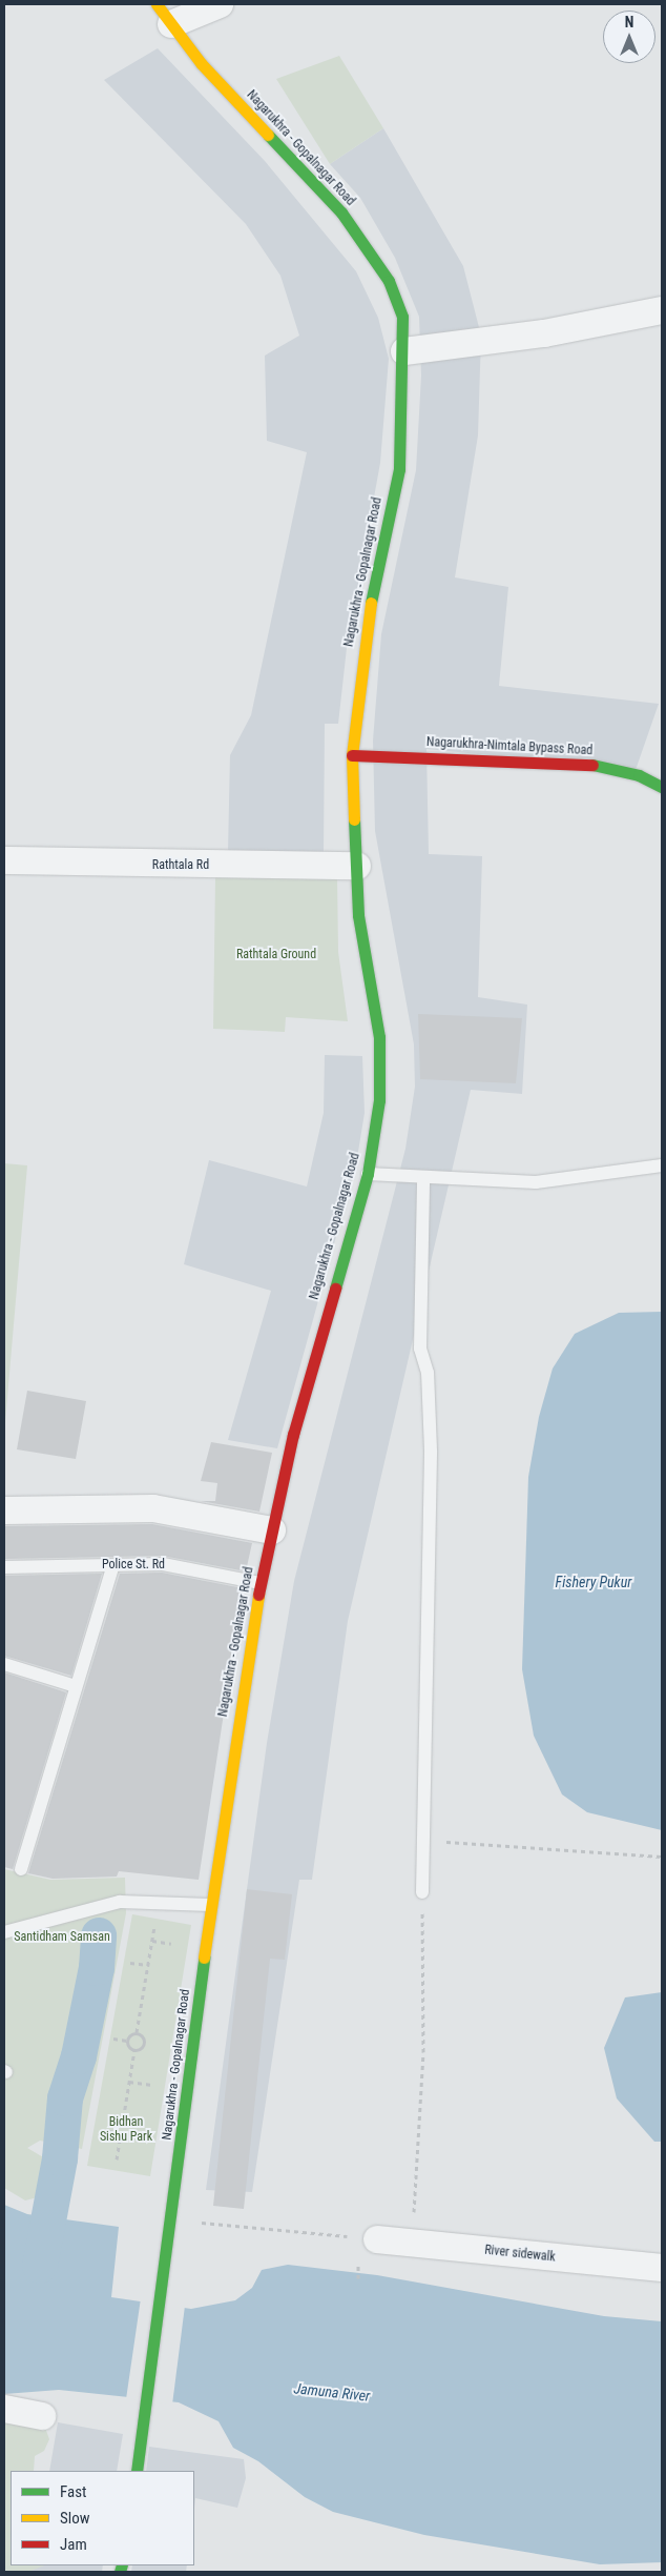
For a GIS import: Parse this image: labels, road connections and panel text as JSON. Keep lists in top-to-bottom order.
{
  "streets": {
    "main road": ["Nagarukhra - Gopalnagar Road", "Nagarukhra-Nimtala Bypass Road"],
    "street": ["Rathtala Rd", "River sidewalk"],
    "lane": ["Police St. Rd"]
  },
  "crossings": [
    ["Nagarukhra - Gopalnagar Road", "Nagarukhra-Nimtala Bypass Road"],
    ["Nagarukhra - Gopalnagar Road", "Rathtala Rd"],
    ["Nagarukhra - Gopalnagar Road", "Police St. Rd"]
  ],
  "water": ["Fishery Pukur", "Jamuna River"],
  "parks": ["Rathtala Ground", "Santidham Samsan", "Bidhan Sishu Park"],
  "legend": ["Fast", "Slow", "Jam"],
  "north": "top"
}
